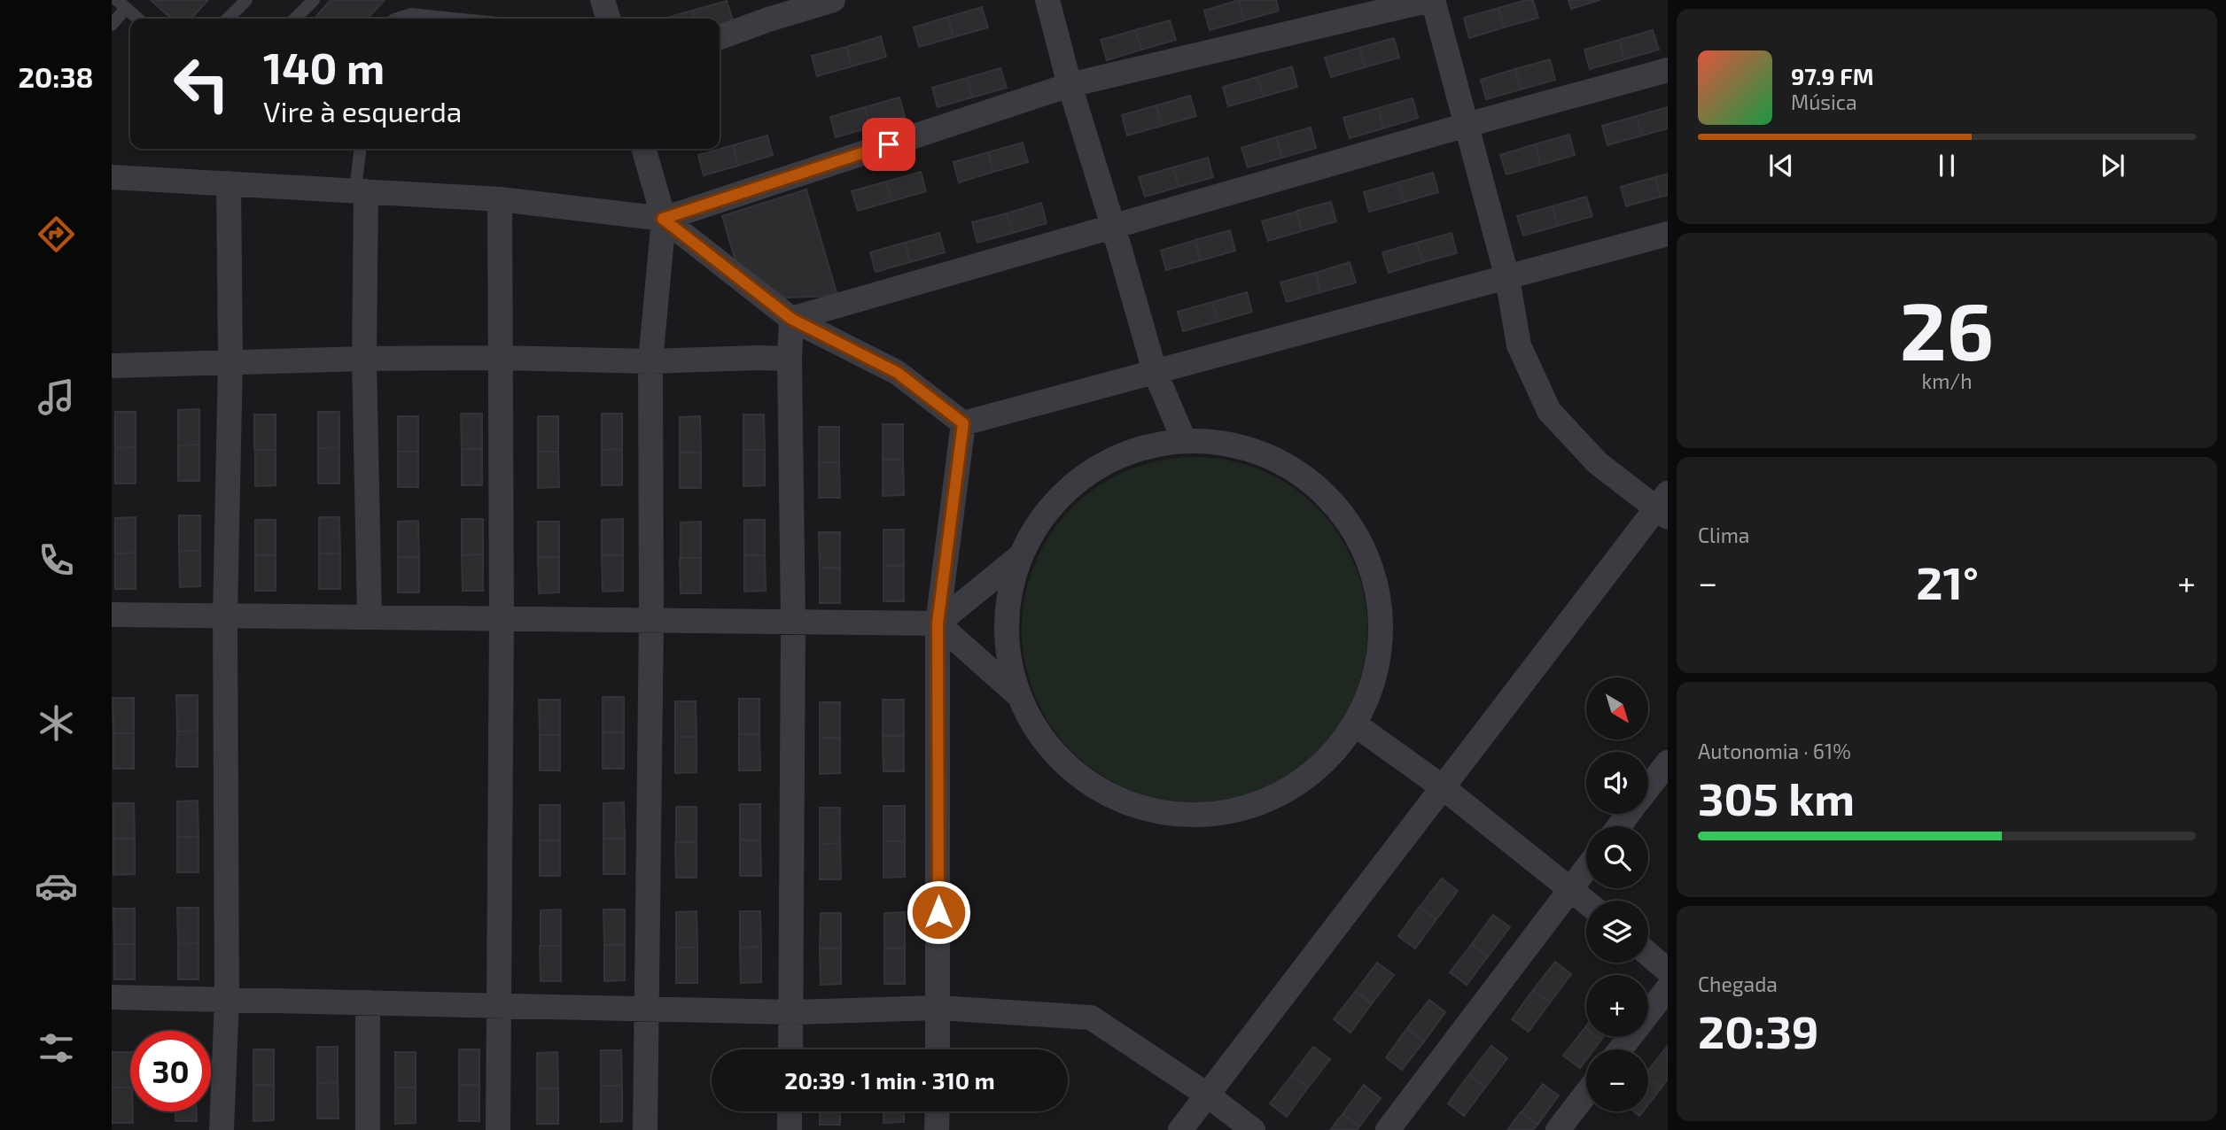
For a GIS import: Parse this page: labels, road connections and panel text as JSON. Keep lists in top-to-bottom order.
{
  "north": "bottom right",
  "page": {
    "tabs": "20:38",
    "turn": ["140 m", "Vire à esquerda"],
    "song": ["97.9 FM", "Música"],
    "tile": [
      ["26", "km/h"],
      "Clima",
      ["Autonomia · 61%", "305 km"],
      ["Chegada", "20:39"]
    ],
    "heat": ["−", "21°", "+"],
    "map_buttons": ["+", "−"],
    "limit": "30",
    "trip": "20:39 · 1 min · 310 m"
  }
}
